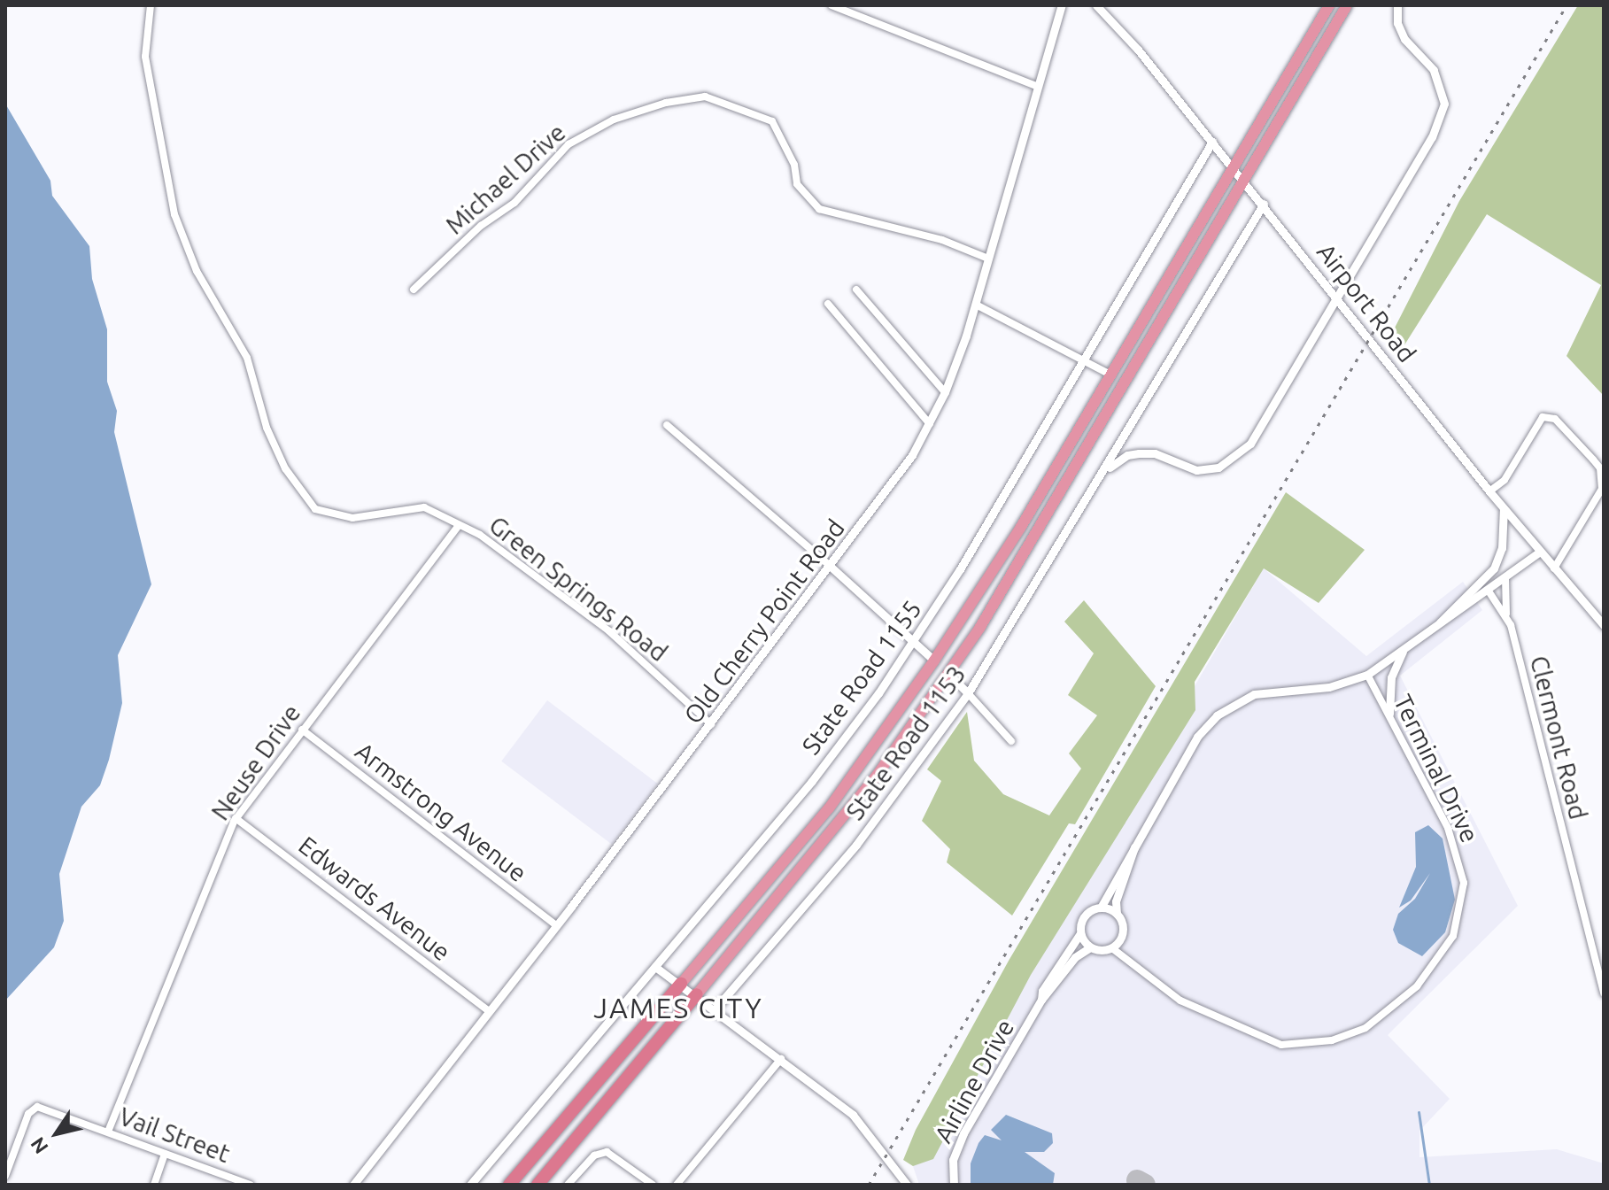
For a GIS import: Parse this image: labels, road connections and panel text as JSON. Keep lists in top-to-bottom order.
{
  "streets": {
    "street": [
      "Michael Drive",
      "Airport Road",
      "Green Springs Road",
      "Old Cherry Point Road",
      "State Road 1155",
      "Clermont Road",
      "State Road 1153",
      "Neuse Drive",
      "Terminal Drive",
      "Armstrong Avenue",
      "Edwards Avenue",
      "Airline Drive",
      "Vail Street"
    ]
  },
  "crossings": [
    ["Michael Drive", "Old Cherry Point Road"],
    ["Airport Road", "State Road 1155"],
    ["Airport Road", "State Road 1153"],
    ["Airport Road", "Terminal Drive"],
    ["Green Springs Road", "Old Cherry Point Road"],
    ["Green Springs Road", "Neuse Drive"],
    ["Old Cherry Point Road", "Armstrong Avenue"],
    ["Old Cherry Point Road", "Edwards Avenue"],
    ["Clermont Road", "Terminal Drive"],
    ["Neuse Drive", "Armstrong Avenue"],
    ["Neuse Drive", "Edwards Avenue"],
    ["Neuse Drive", "Vail Street"],
    ["Terminal Drive", "Airline Drive"]
  ],
  "districts": ["JAMES CITY"],
  "north": "bottom left"
}
